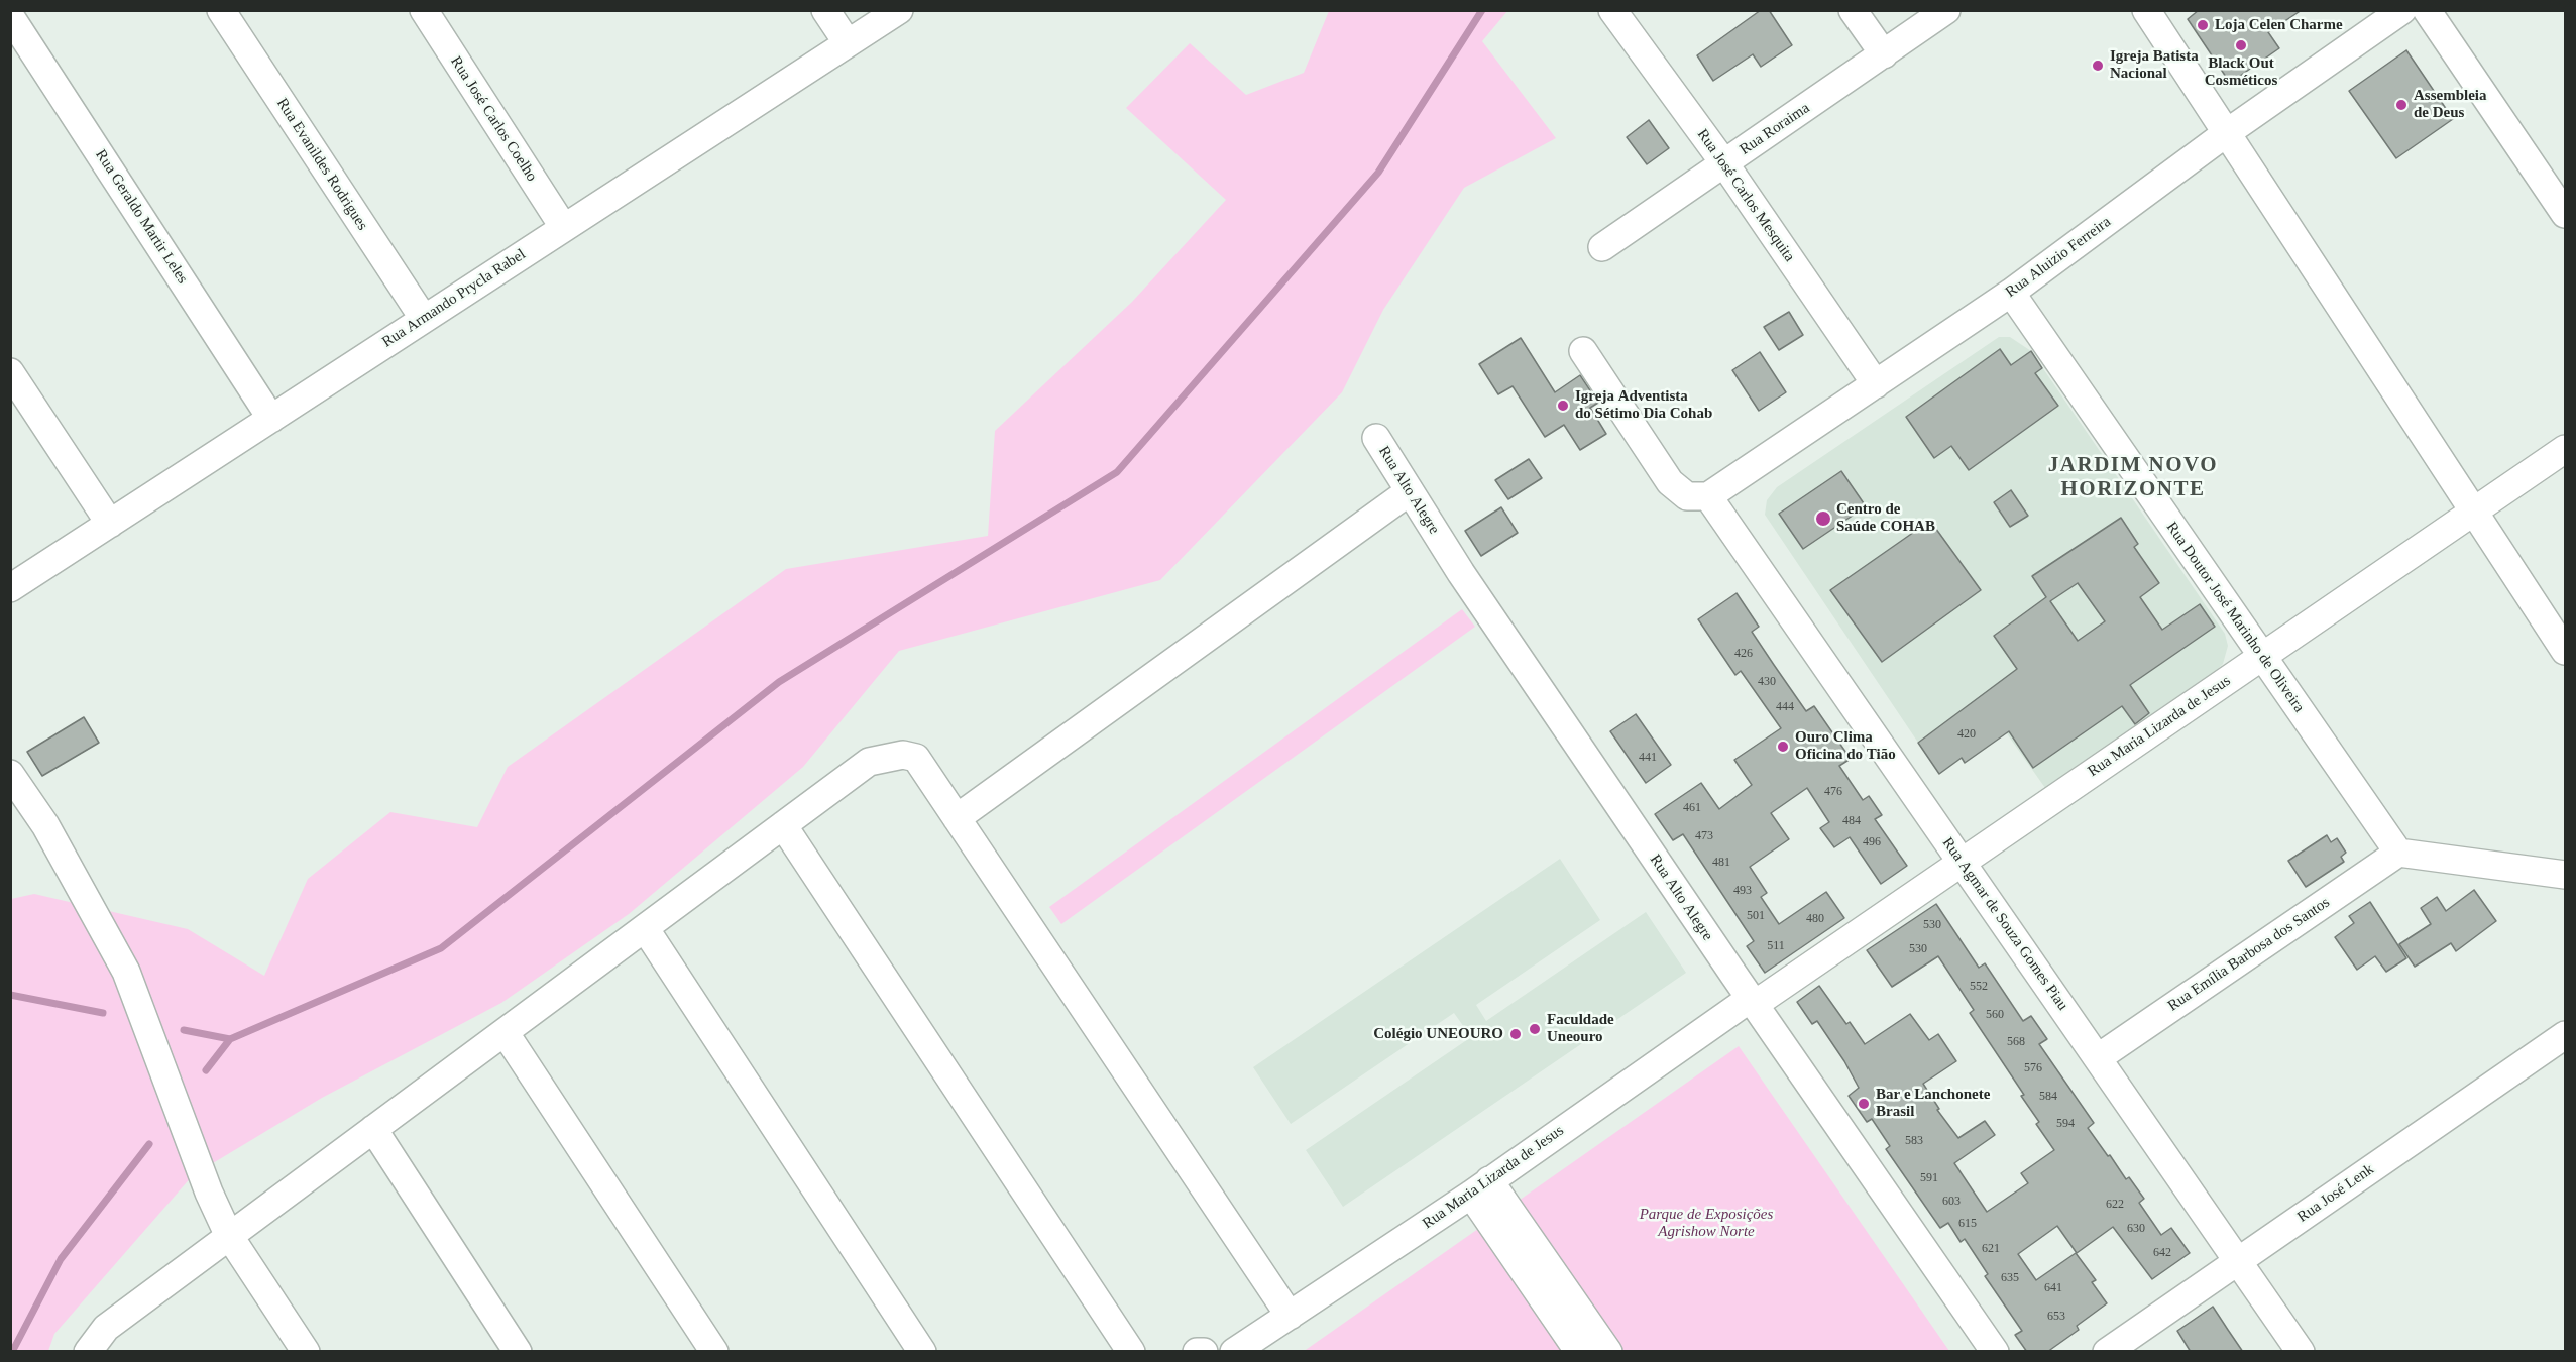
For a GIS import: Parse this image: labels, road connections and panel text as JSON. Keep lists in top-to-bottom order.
{
  "streets": {
    "street": [
      "Rua José Carlos Coelho",
      "Rua Roraima",
      "Rua Evanildes Rodrigues",
      "Rua José Carlos Mesquita",
      "Rua Geraldo Martir Leles",
      "Rua Aluizio Ferreira",
      "Rua Armando Prycla Rabel",
      "Rua Alto Alegre",
      "Rua Doutor José Marinho de Oliveira",
      "Rua Maria Lizarda de Jesus",
      "Rua Agmar de Souza Gomes Piau",
      "Rua Emília Barbosa dos Santos",
      "Rua José Lenk"
    ]
  },
  "crossings": [
    ["Rua José Carlos Coelho", "Rua Armando Prycla Rabel"],
    ["Rua Roraima", "Rua José Carlos Mesquita"],
    ["Rua Evanildes Rodrigues", "Rua Armando Prycla Rabel"],
    ["Rua José Carlos Mesquita", "Rua Aluizio Ferreira"],
    ["Rua Geraldo Martir Leles", "Rua Armando Prycla Rabel"],
    ["Rua Aluizio Ferreira", "Rua Doutor José Marinho de Oliveira"],
    ["Rua Aluizio Ferreira", "Rua Agmar de Souza Gomes Piau"],
    ["Rua Alto Alegre", "Rua Maria Lizarda de Jesus"],
    ["Rua Doutor José Marinho de Oliveira", "Rua Maria Lizarda de Jesus"],
    ["Rua Doutor José Marinho de Oliveira", "Rua Emília Barbosa dos Santos"],
    ["Rua Maria Lizarda de Jesus", "Rua Agmar de Souza Gomes Piau"],
    ["Rua Agmar de Souza Gomes Piau", "Rua Emília Barbosa dos Santos"],
    ["Rua Agmar de Souza Gomes Piau", "Rua José Lenk"]
  ],
  "districts": ["JARDIM NOVO HORIZONTE"],
  "parks": ["Parque de Exposições Agrishow Norte"],
  "places": [
    "Loja Celen Charme",
    "Black Out Cosméticos",
    "Igreja Batista Nacional",
    "Assembleia de Deus",
    "Igreja Adventista do Sétimo Dia Cohab",
    "Centro de Saúde COHAB",
    "Ouro Clima Oficina do Tião",
    "Faculdade Uneouro",
    "Colégio UNEOURO",
    "Bar e Lanchonete Brasil"
  ],
  "house_numbers": [
    "426",
    "430",
    "444",
    "420",
    "441",
    "476",
    "461",
    "484",
    "473",
    "496",
    "481",
    "493",
    "501",
    "480",
    "530",
    "511",
    "530",
    "552",
    "560",
    "568",
    "576",
    "584",
    "594",
    "583",
    "591",
    "603",
    "622",
    "615",
    "630",
    "621",
    "642",
    "635",
    "641",
    "653"
  ]
}
